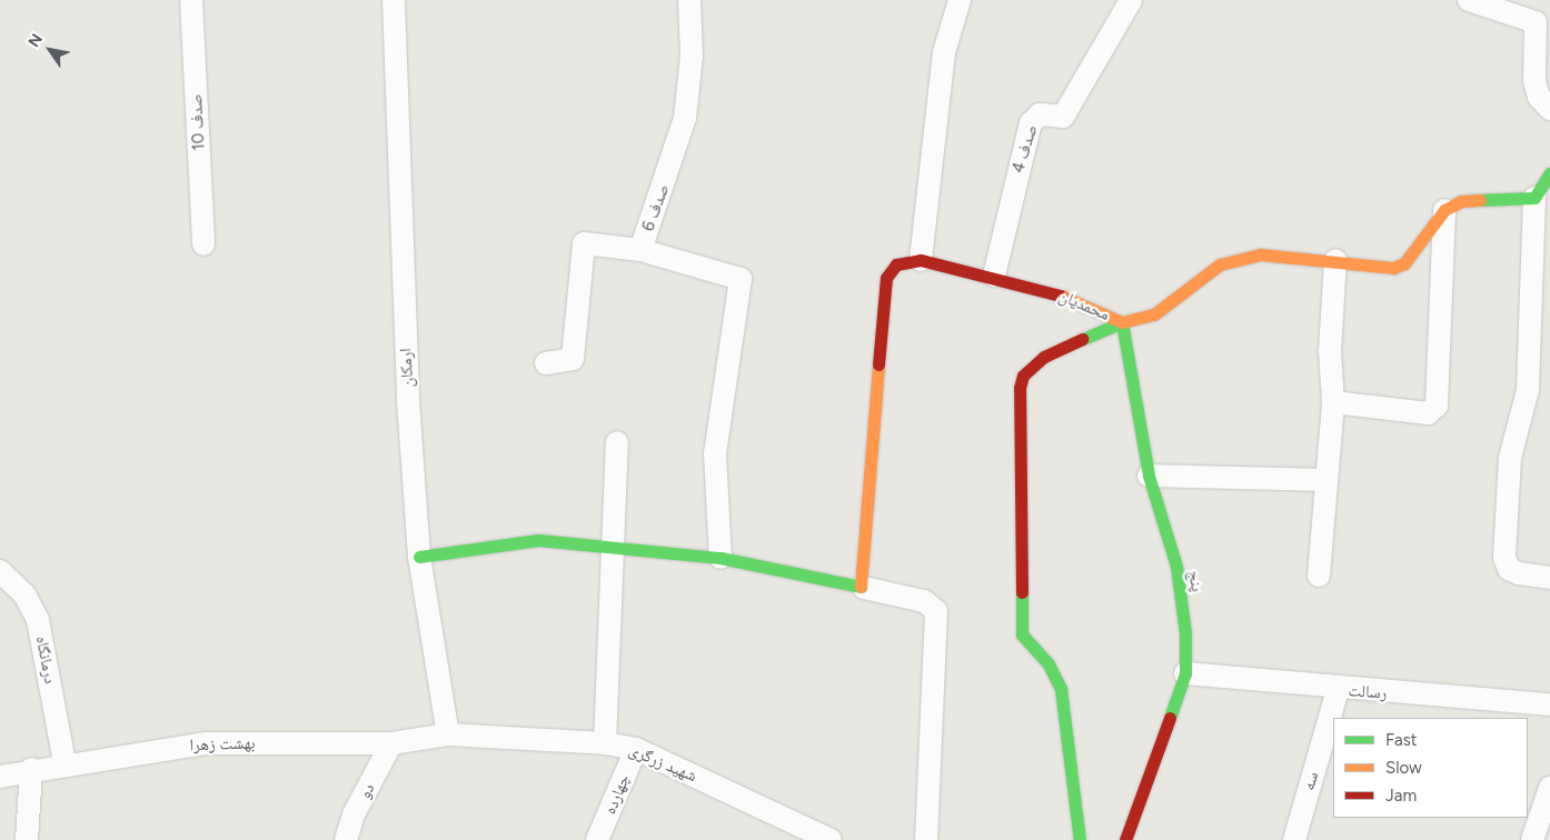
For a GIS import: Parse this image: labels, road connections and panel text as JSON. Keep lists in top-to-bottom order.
{
  "streets": {
    "street": [
      "صدف 10",
      "صدف 4",
      "صدف 6",
      "محمدیان",
      "ارمکان",
      "پنج",
      "درمانگاه",
      "رسالت",
      "بهشت زهرا",
      "شهید زرگری",
      "سه",
      "دو",
      "چهارده"
    ]
  },
  "crossings": [
    ["صدف 4", "محمدیان"],
    ["محمدیان", "پنج"],
    ["ارمکان", "بهشت زهرا"],
    ["ارمکان", "شهید زرگری"],
    ["پنج", "رسالت"],
    ["درمانگاه", "بهشت زهرا"],
    ["رسالت", "سه"],
    ["بهشت زهرا", "شهید زرگری"],
    ["بهشت زهرا", "دو"],
    ["شهید زرگری", "چهارده"]
  ],
  "legend": ["Fast", "Slow", "Jam"],
  "north": "top left"
}
